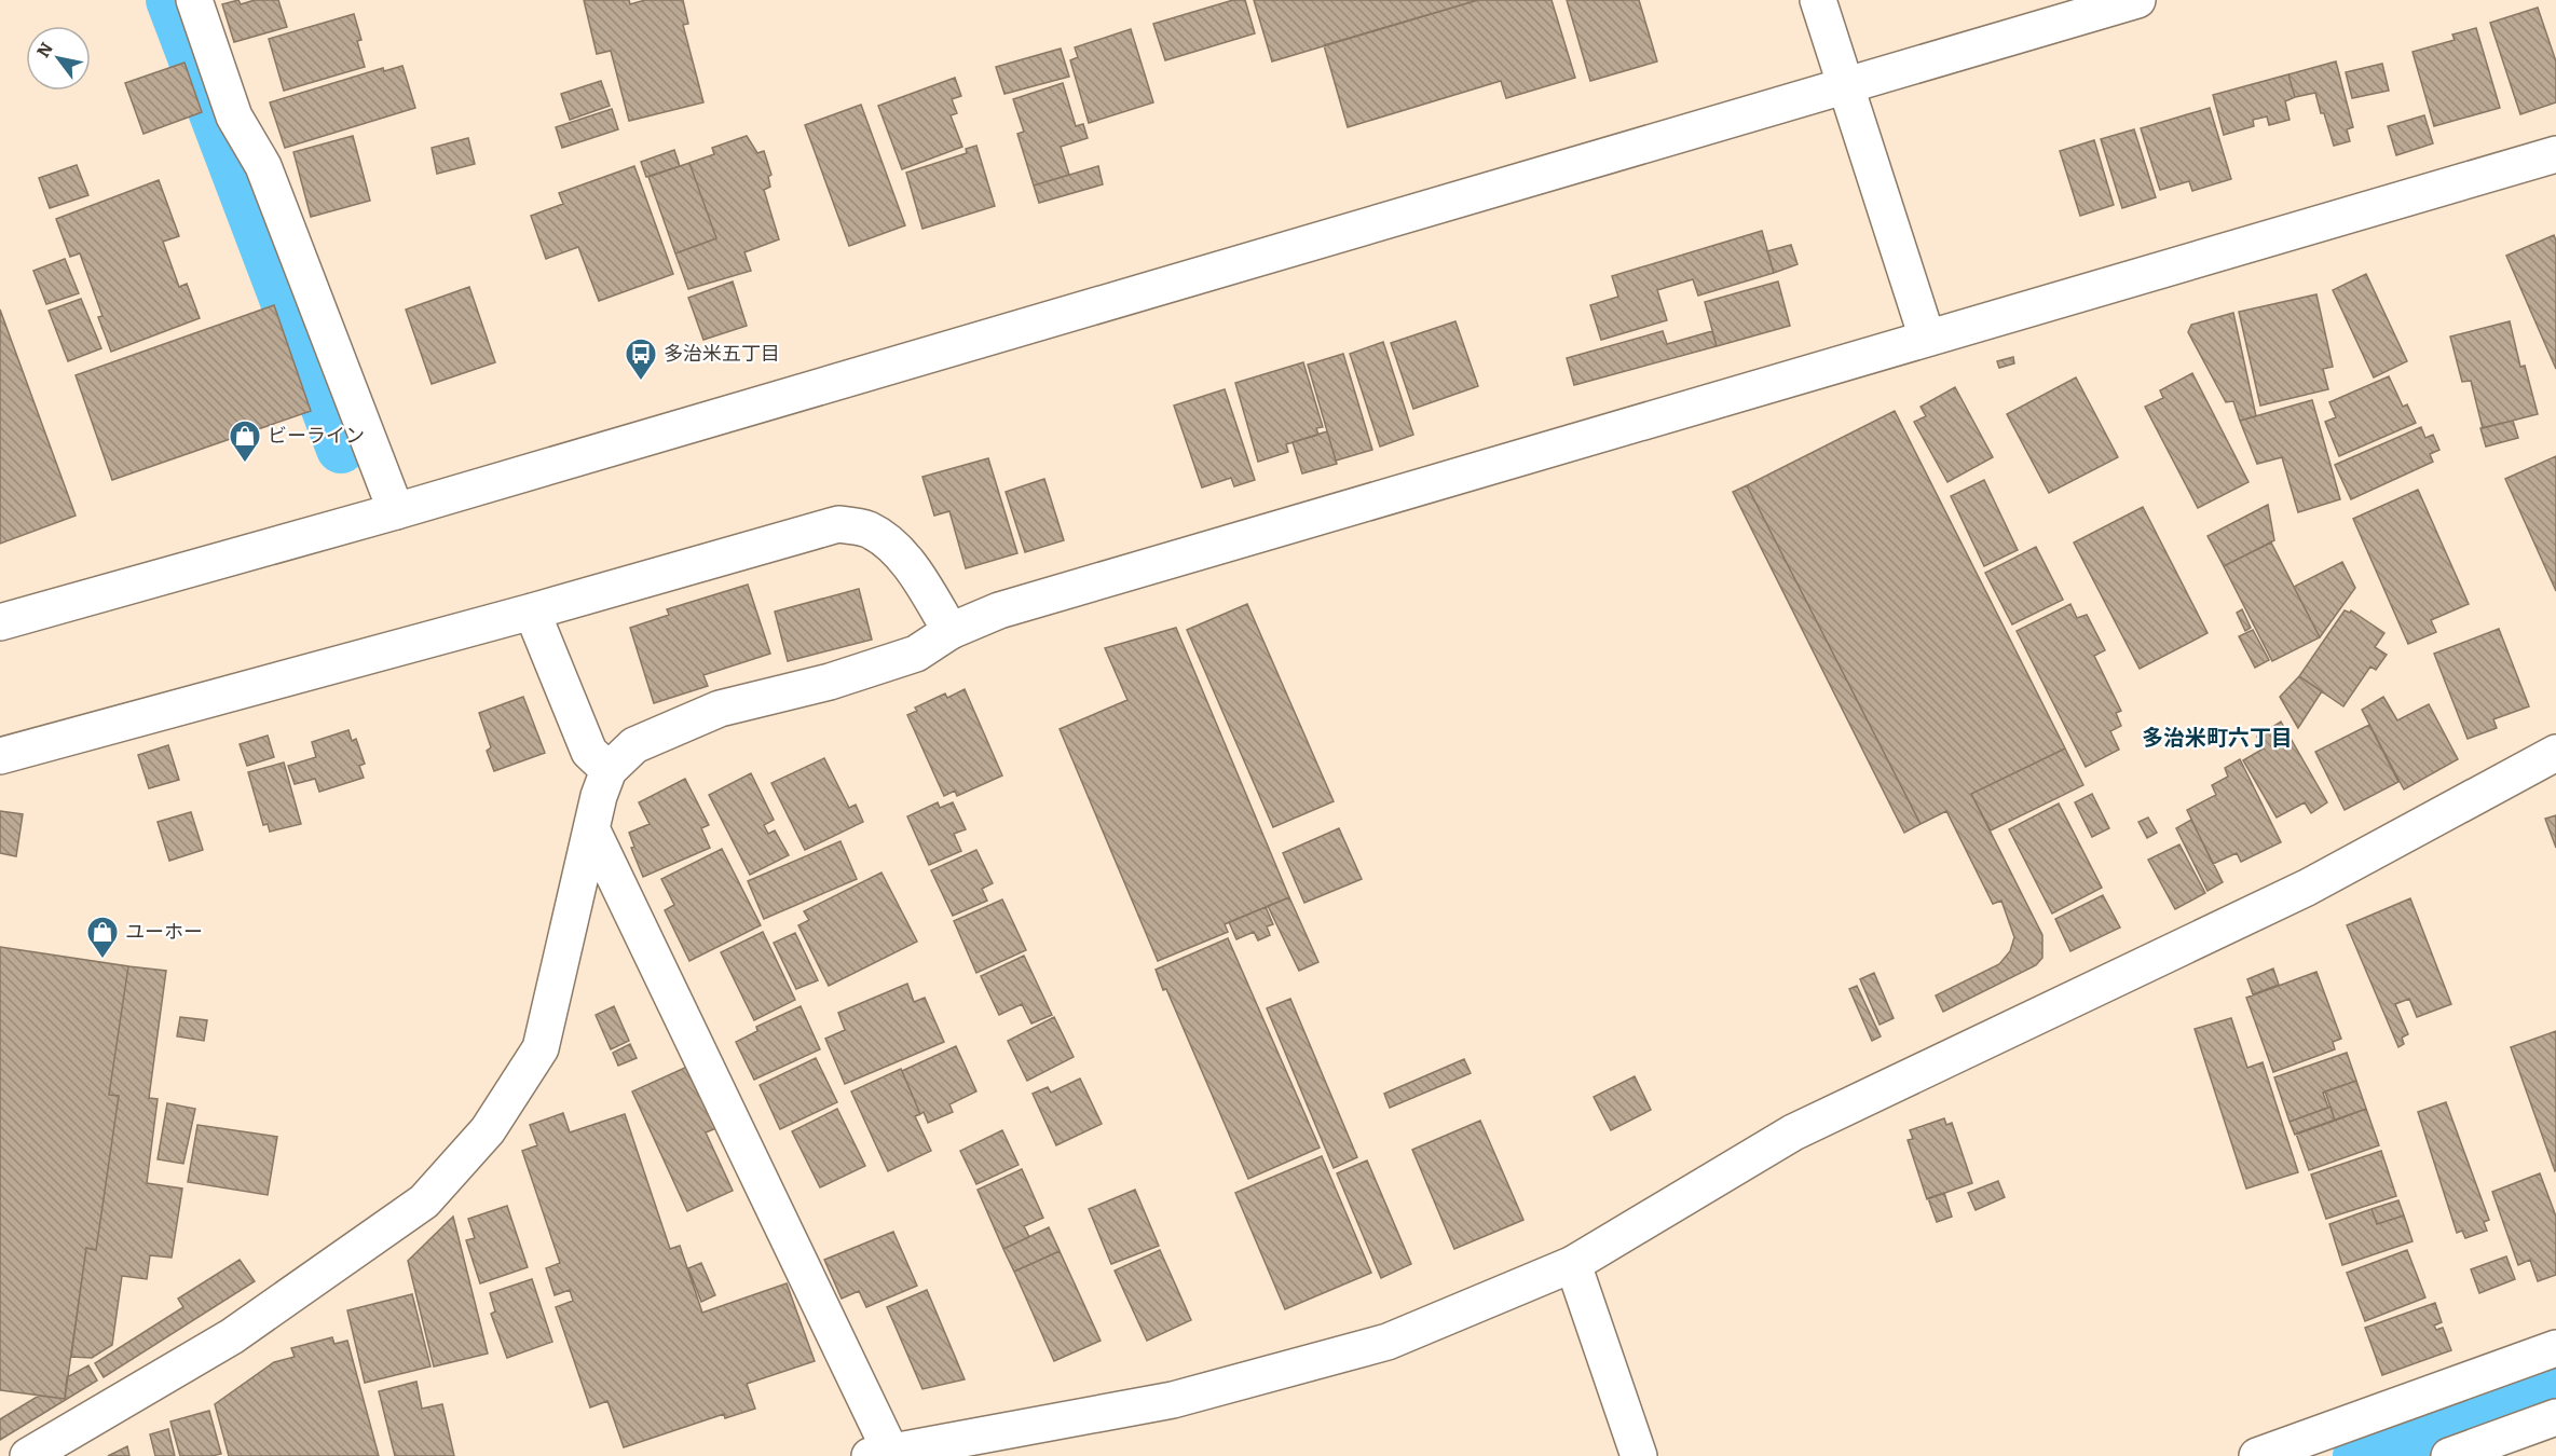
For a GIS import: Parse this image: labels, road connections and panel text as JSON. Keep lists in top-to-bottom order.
{
  "districts": ["多治米町六丁目"],
  "places": {
    "bus stop": ["多治米五丁目"],
    "shop": ["ビーライン", "ユーホー"]
  },
  "north": "top left"
}
